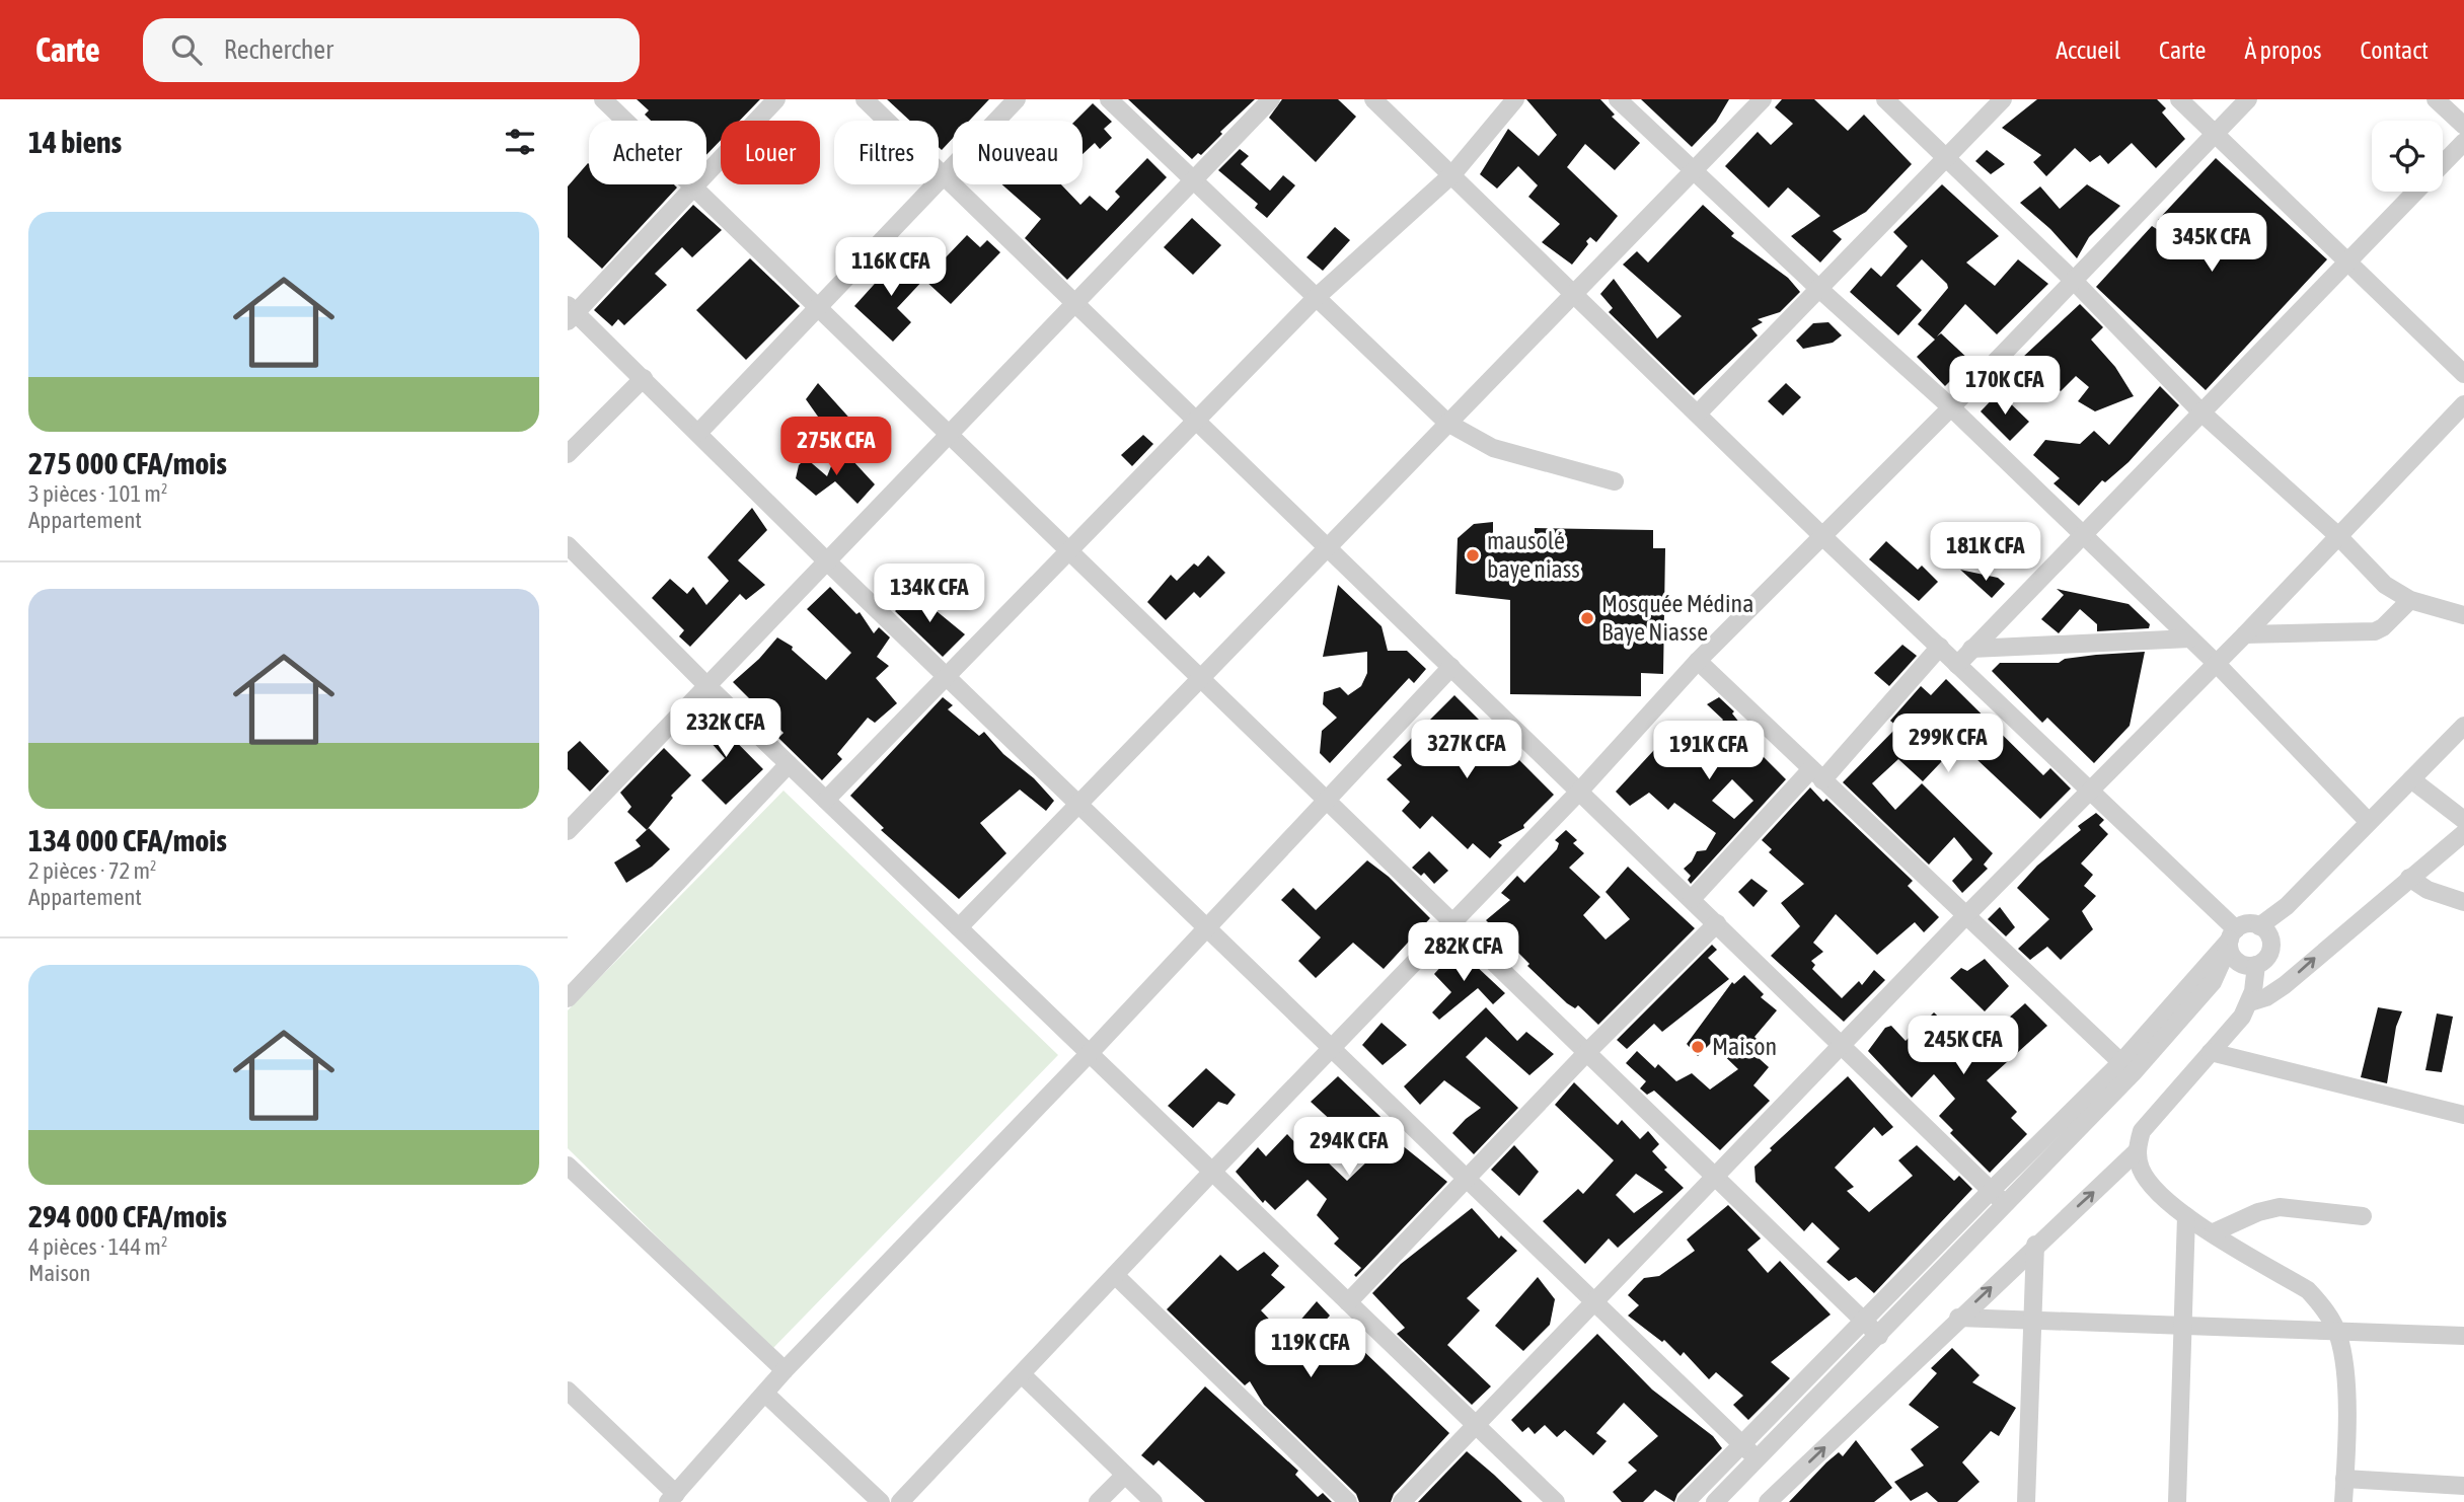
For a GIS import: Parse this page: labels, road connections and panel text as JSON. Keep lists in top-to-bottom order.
{
  "places": ["mausolé baye niass", "Mosquée Médina Baye Niasse", "Maison"],
  "page": {
    "header": "Carte",
    "search": "Rechercher",
    "nav": [
      "Accueil",
      "Carte",
      "À propos",
      "Contact"
    ],
    "heading": "14 biens",
    "chip": [
      "Acheter",
      "Louer",
      "Filtres",
      "Nouveau"
    ],
    "list": [
      {
        "name": "275 000 CFA/mois",
        "note": "3 pièces · 101 m² · Appartement"
      },
      {
        "name": "134 000 CFA/mois",
        "note": "2 pièces · 72 m² · Appartement"
      },
      {
        "name": "294 000 CFA/mois",
        "note": "4 pièces · 144 m² · Maison"
      }
    ],
    "price": [
      "345K CFA",
      "116K CFA",
      "170K CFA",
      "275K CFA",
      "181K CFA",
      "134K CFA",
      "232K CFA",
      "299K CFA",
      "327K CFA",
      "191K CFA",
      "282K CFA",
      "245K CFA",
      "294K CFA",
      "119K CFA"
    ]
  }
}
